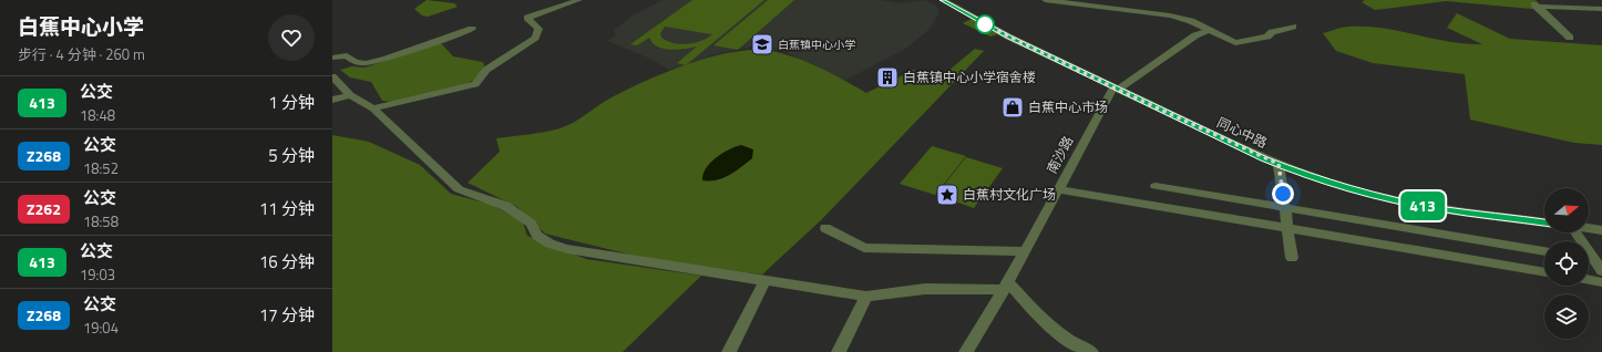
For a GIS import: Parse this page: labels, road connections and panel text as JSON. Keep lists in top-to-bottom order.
{
  "streets": {
    "street": ["同心中路", "南沙路"]
  },
  "crossings": [
    ["同心中路", "南沙路"]
  ],
  "places": {
    "school or university": ["白蕉镇中心小学"],
    "building": ["白蕉镇中心小学宿舍楼"],
    "shop": ["白蕉中心市场"],
    "place": ["白蕉村文化广场"]
  },
  "lines": ["bus line 413"],
  "north": "right",
  "page": {
    "heading": ["白蕉中心小学", "步行 · 4 分钟 · 260 m"],
    "on_map": "413",
    "list": [
      {
        "mark": "413",
        "name": "公交",
        "note": "18:48",
        "value": "1 分钟"
      },
      {
        "mark": "Z268",
        "name": "公交",
        "note": "18:52",
        "value": "5 分钟"
      },
      {
        "mark": "Z262",
        "name": "公交",
        "note": "18:58",
        "value": "11 分钟"
      },
      {
        "mark": "413",
        "name": "公交",
        "note": "19:03",
        "value": "16 分钟"
      },
      {
        "mark": "Z268",
        "name": "公交",
        "note": "19:04",
        "value": "17 分钟"
      }
    ]
  }
}
